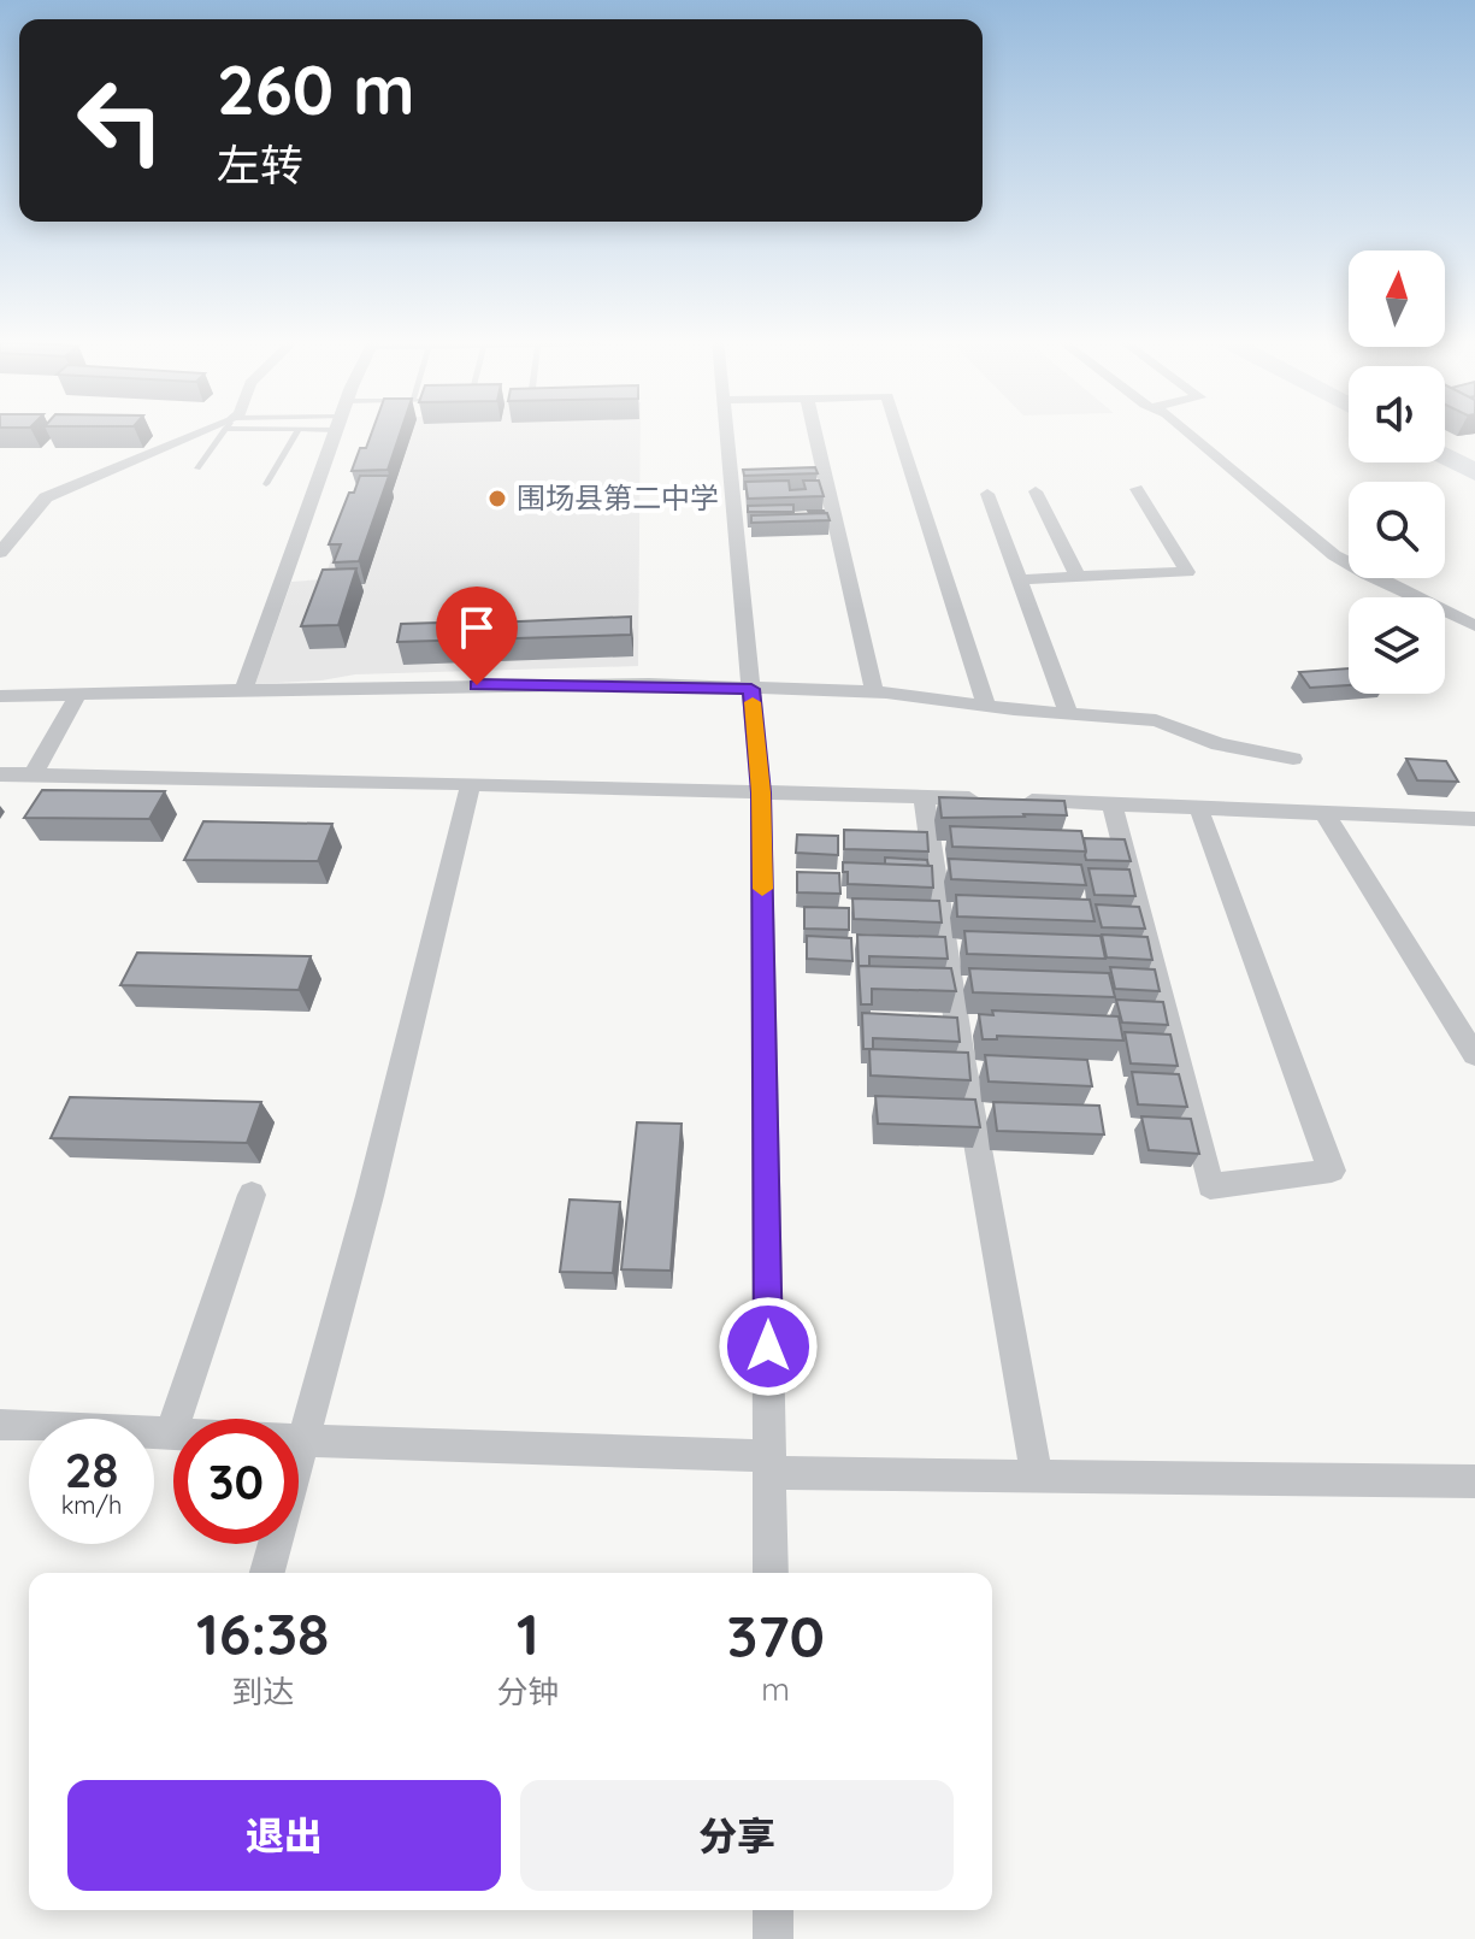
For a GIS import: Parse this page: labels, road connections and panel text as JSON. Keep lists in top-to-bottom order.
{
  "places": ["围场县第二中学"],
  "north": "top",
  "page": {
    "turn": ["260 m", "左转"],
    "speed": "28 km/h",
    "limit": "30",
    "eta": [
      "16:38",
      "到达",
      "1",
      "分钟",
      "370",
      "m"
    ],
    "buttons": ["退出", "分享"]
  }
}
